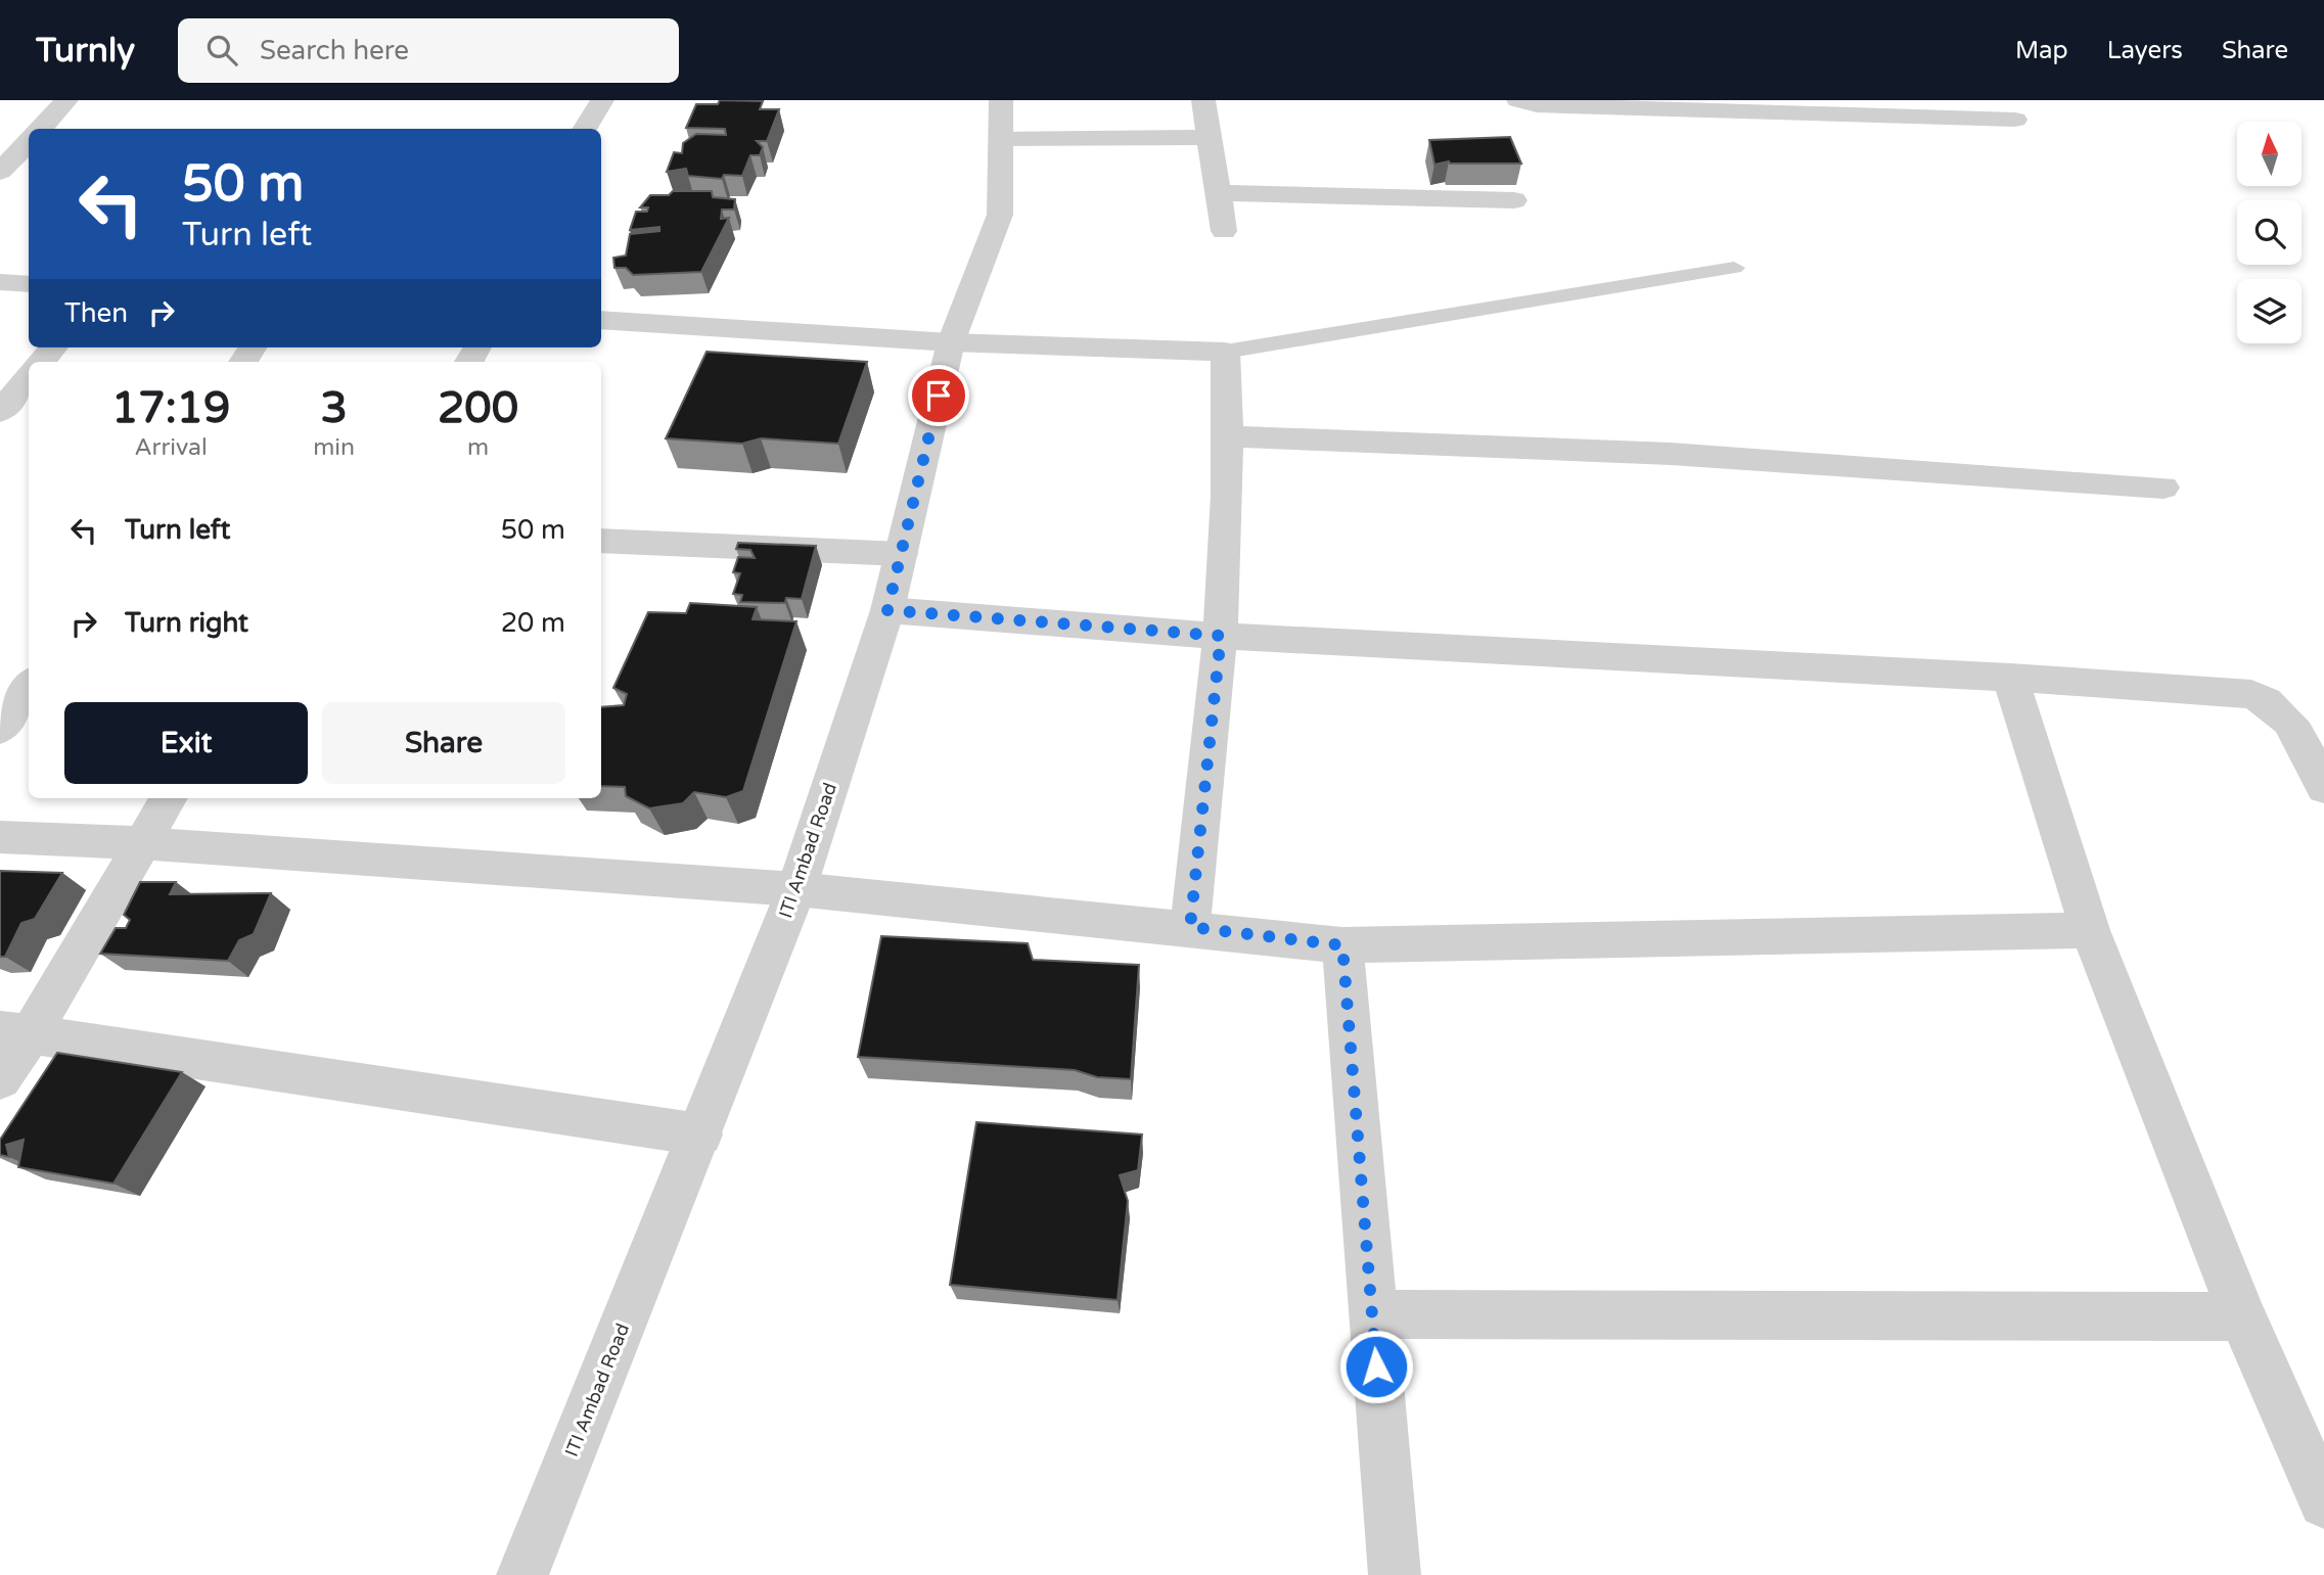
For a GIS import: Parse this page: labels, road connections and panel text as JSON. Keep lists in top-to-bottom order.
{
  "streets": {
    "street": ["ITI Ambad Road"]
  },
  "north": "top",
  "page": {
    "header": "Turnly",
    "search": "Search here",
    "nav": ["Map", "Layers", "Share"],
    "turn": ["50 m", "Turn left"],
    "then": "Then",
    "eta": [
      "17:19",
      "Arrival",
      "3",
      "min",
      "200",
      "m"
    ],
    "list": [
      {
        "name": "Turn left",
        "value": "50 m"
      },
      {
        "name": "Turn right",
        "value": "20 m"
      }
    ],
    "buttons": ["Exit", "Share"]
  }
}
